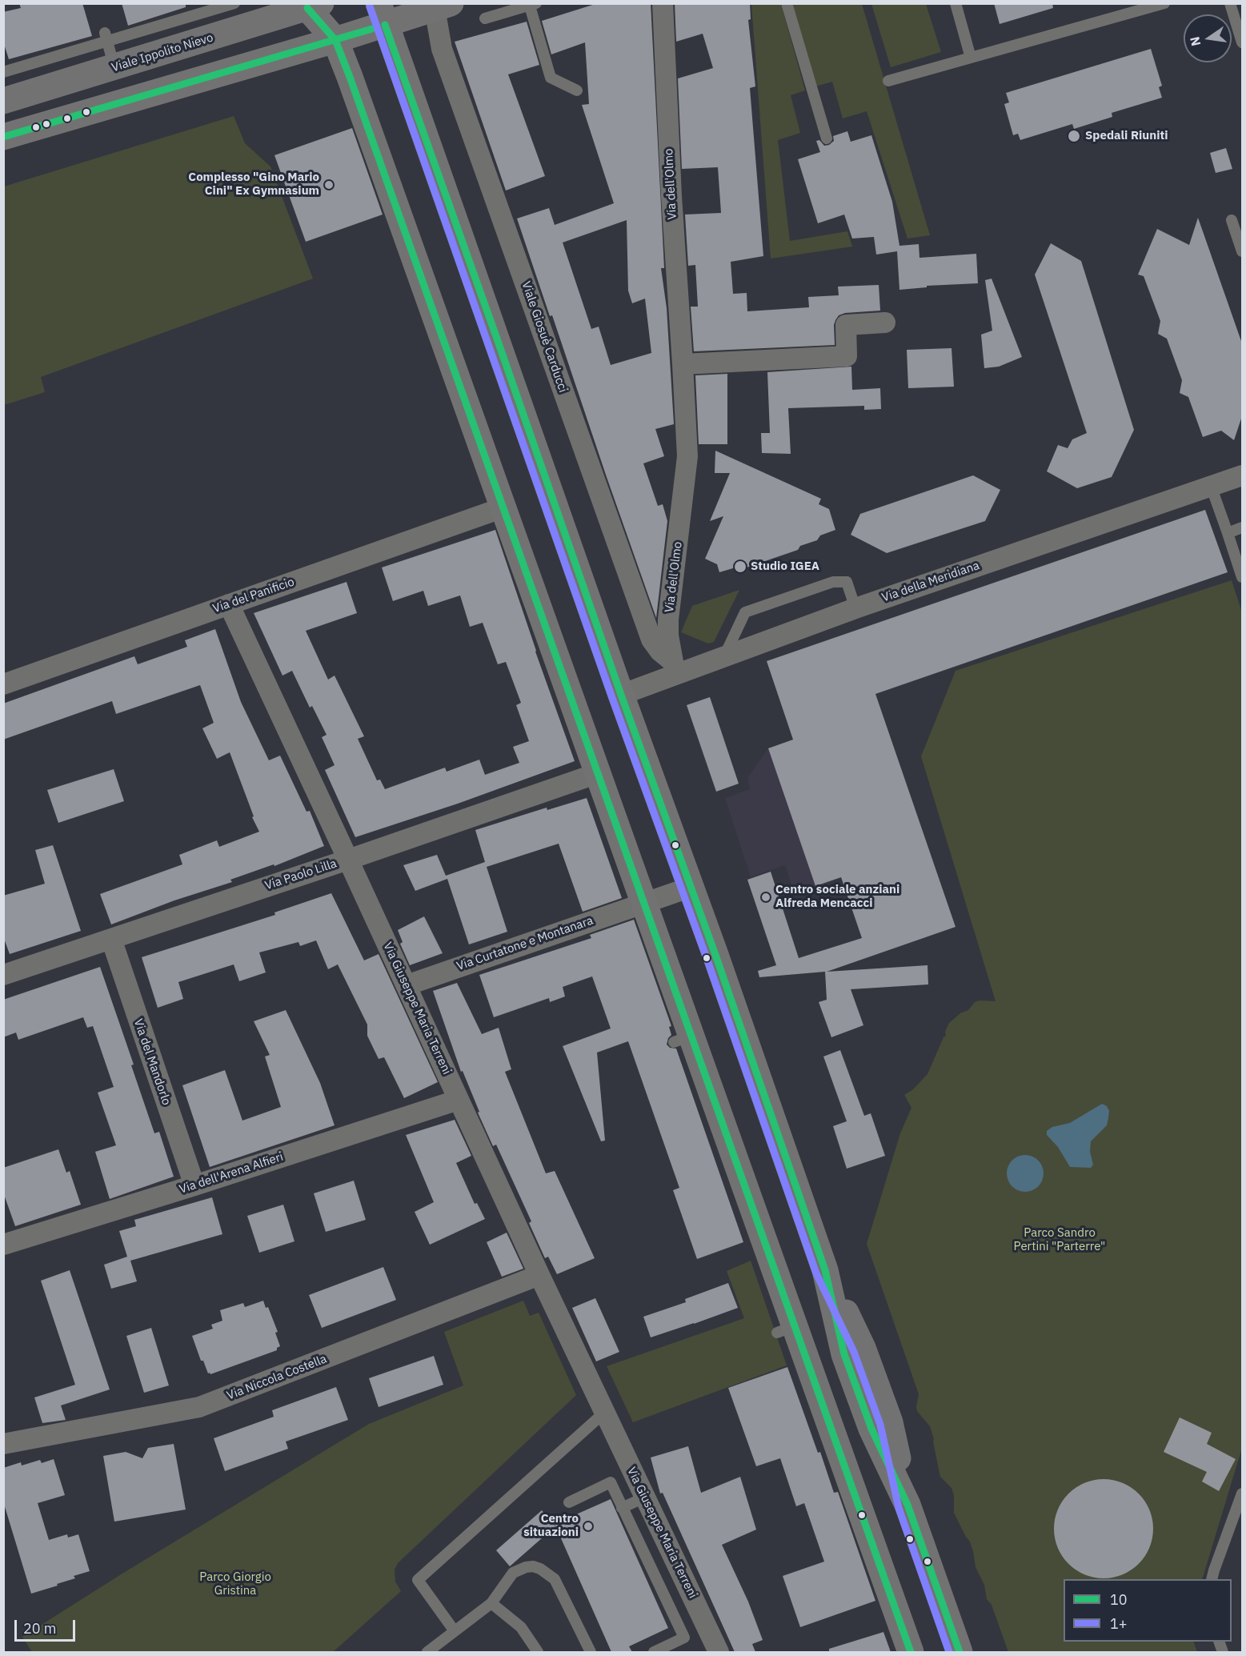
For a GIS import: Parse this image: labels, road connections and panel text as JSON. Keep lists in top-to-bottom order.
{
  "streets": {
    "main road": ["Viale Ippolito Nievo"],
    "street": [
      "Via dell'Olmo",
      "Viale Giosuè Carducci",
      "Via della Meridiana",
      "Via del Panificio",
      "Via Paolo Lilla",
      "Via Curtatone e Montanara",
      "Via Giuseppe Maria Terreni",
      "Via del Mandorlo",
      "Via dell'Arena Alfieri",
      "Via Niccola Costella"
    ]
  },
  "crossings": [
    ["Via dell'Olmo", "Viale Giosuè Carducci"],
    ["Via dell'Olmo", "Via della Meridiana"],
    ["Viale Giosuè Carducci", "Via della Meridiana"],
    ["Via del Panificio", "Via Giuseppe Maria Terreni"],
    ["Via Paolo Lilla", "Via Giuseppe Maria Terreni"],
    ["Via Paolo Lilla", "Via del Mandorlo"],
    ["Via Curtatone e Montanara", "Via Giuseppe Maria Terreni"],
    ["Via Giuseppe Maria Terreni", "Via dell'Arena Alfieri"],
    ["Via Giuseppe Maria Terreni", "Via Niccola Costella"],
    ["Via del Mandorlo", "Via dell'Arena Alfieri"]
  ],
  "parks": ["Parco Sandro Pertini \"Parterre\"", "Parco Giorgio Gristina"],
  "places": [
    "Spedali Riuniti",
    "Complesso \"Gino Mario Cini\" Ex Gymnasium",
    "Studio IGEA",
    "Centro sociale anziani Alfreda Mencacci",
    "Centro situazioni"
  ],
  "lines": ["transit line 1+", "transit line 10"],
  "legend": ["10", "1+"],
  "scale_bar": "20 m",
  "north": "left"
}
